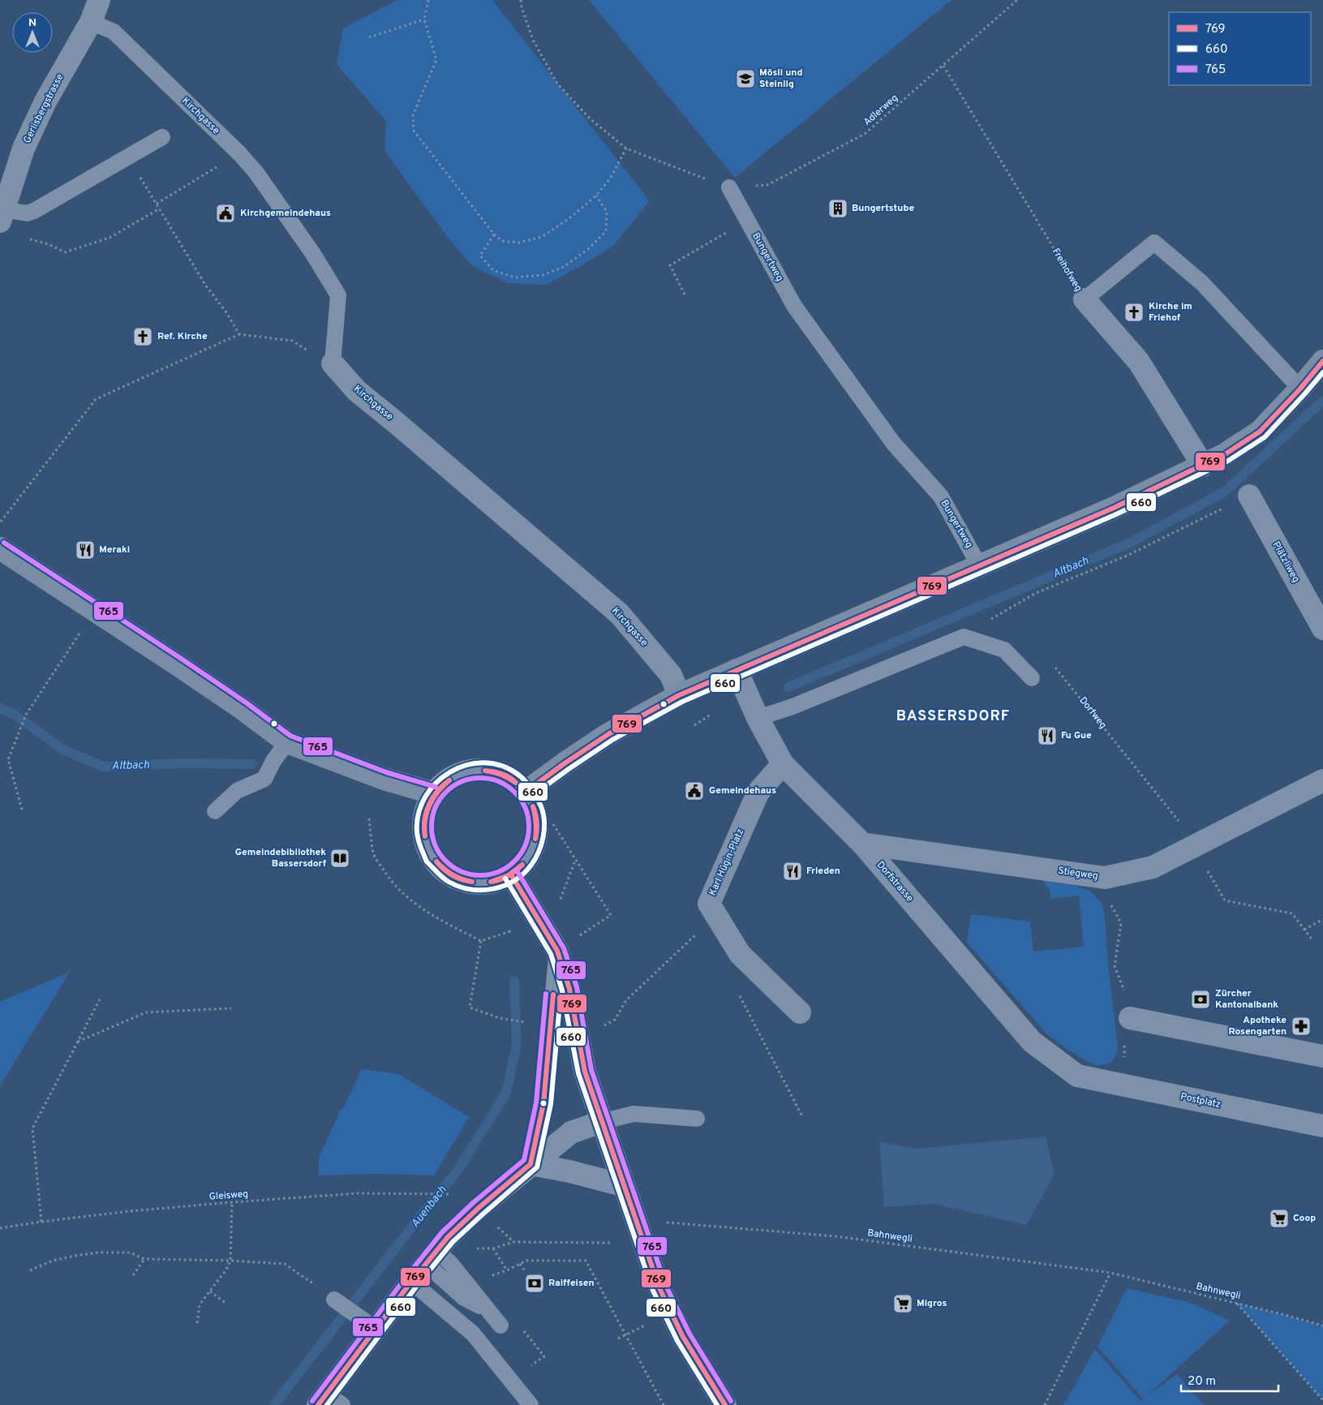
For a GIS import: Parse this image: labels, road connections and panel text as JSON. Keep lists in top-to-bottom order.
{
  "streets": {
    "street": [
      "Gerlisbergstrasse",
      "Kirchgasse",
      "Freihofweg",
      "Plätzliweg",
      "Karl Hügin-Platz",
      "Stiegweg",
      "Dorfstrasse",
      "Postplatz"
    ],
    "lane": ["Bungertweg"],
    "path": [
      "Adlerweg",
      "Dorfweg",
      "Gleisweg",
      "Bahnwegli"
    ]
  },
  "crossings": [
    ["Gerlisbergstrasse", "Kirchgasse"],
    ["Adlerweg", "Bungertweg"],
    ["Adlerweg", "Freihofweg"],
    ["Dorfweg", "Stiegweg"],
    ["Karl Hügin-Platz", "Dorfstrasse"],
    ["Stiegweg", "Dorfstrasse"],
    ["Dorfstrasse", "Postplatz"]
  ],
  "districts": ["BASSERSDORF"],
  "water": ["Altbach", "Auenbach"],
  "places": {
    "school or university": ["Mösli und Steinlig"],
    "building": ["Bungertstube"],
    "public building": ["Kirchgemeindehaus", "Gemeindehaus"],
    "church": ["Kirche im Friehof", "Ref. Kirche"],
    "restaurant": ["Meraki", "Fu Gue", "Frieden"],
    "library": ["Gemeindebibliothek Bassersdorf"],
    "bank": ["Zürcher Kantonalbank", "Raiffeisen"],
    "pharmacy": ["Apotheke Rosengarten"],
    "supermarket": ["Coop", "Migros"]
  },
  "lines": ["transit line 769", "transit line 660", "transit line 765"],
  "legend": ["769", "660", "765"],
  "scale_bar": "20 m",
  "north": "top"
}
